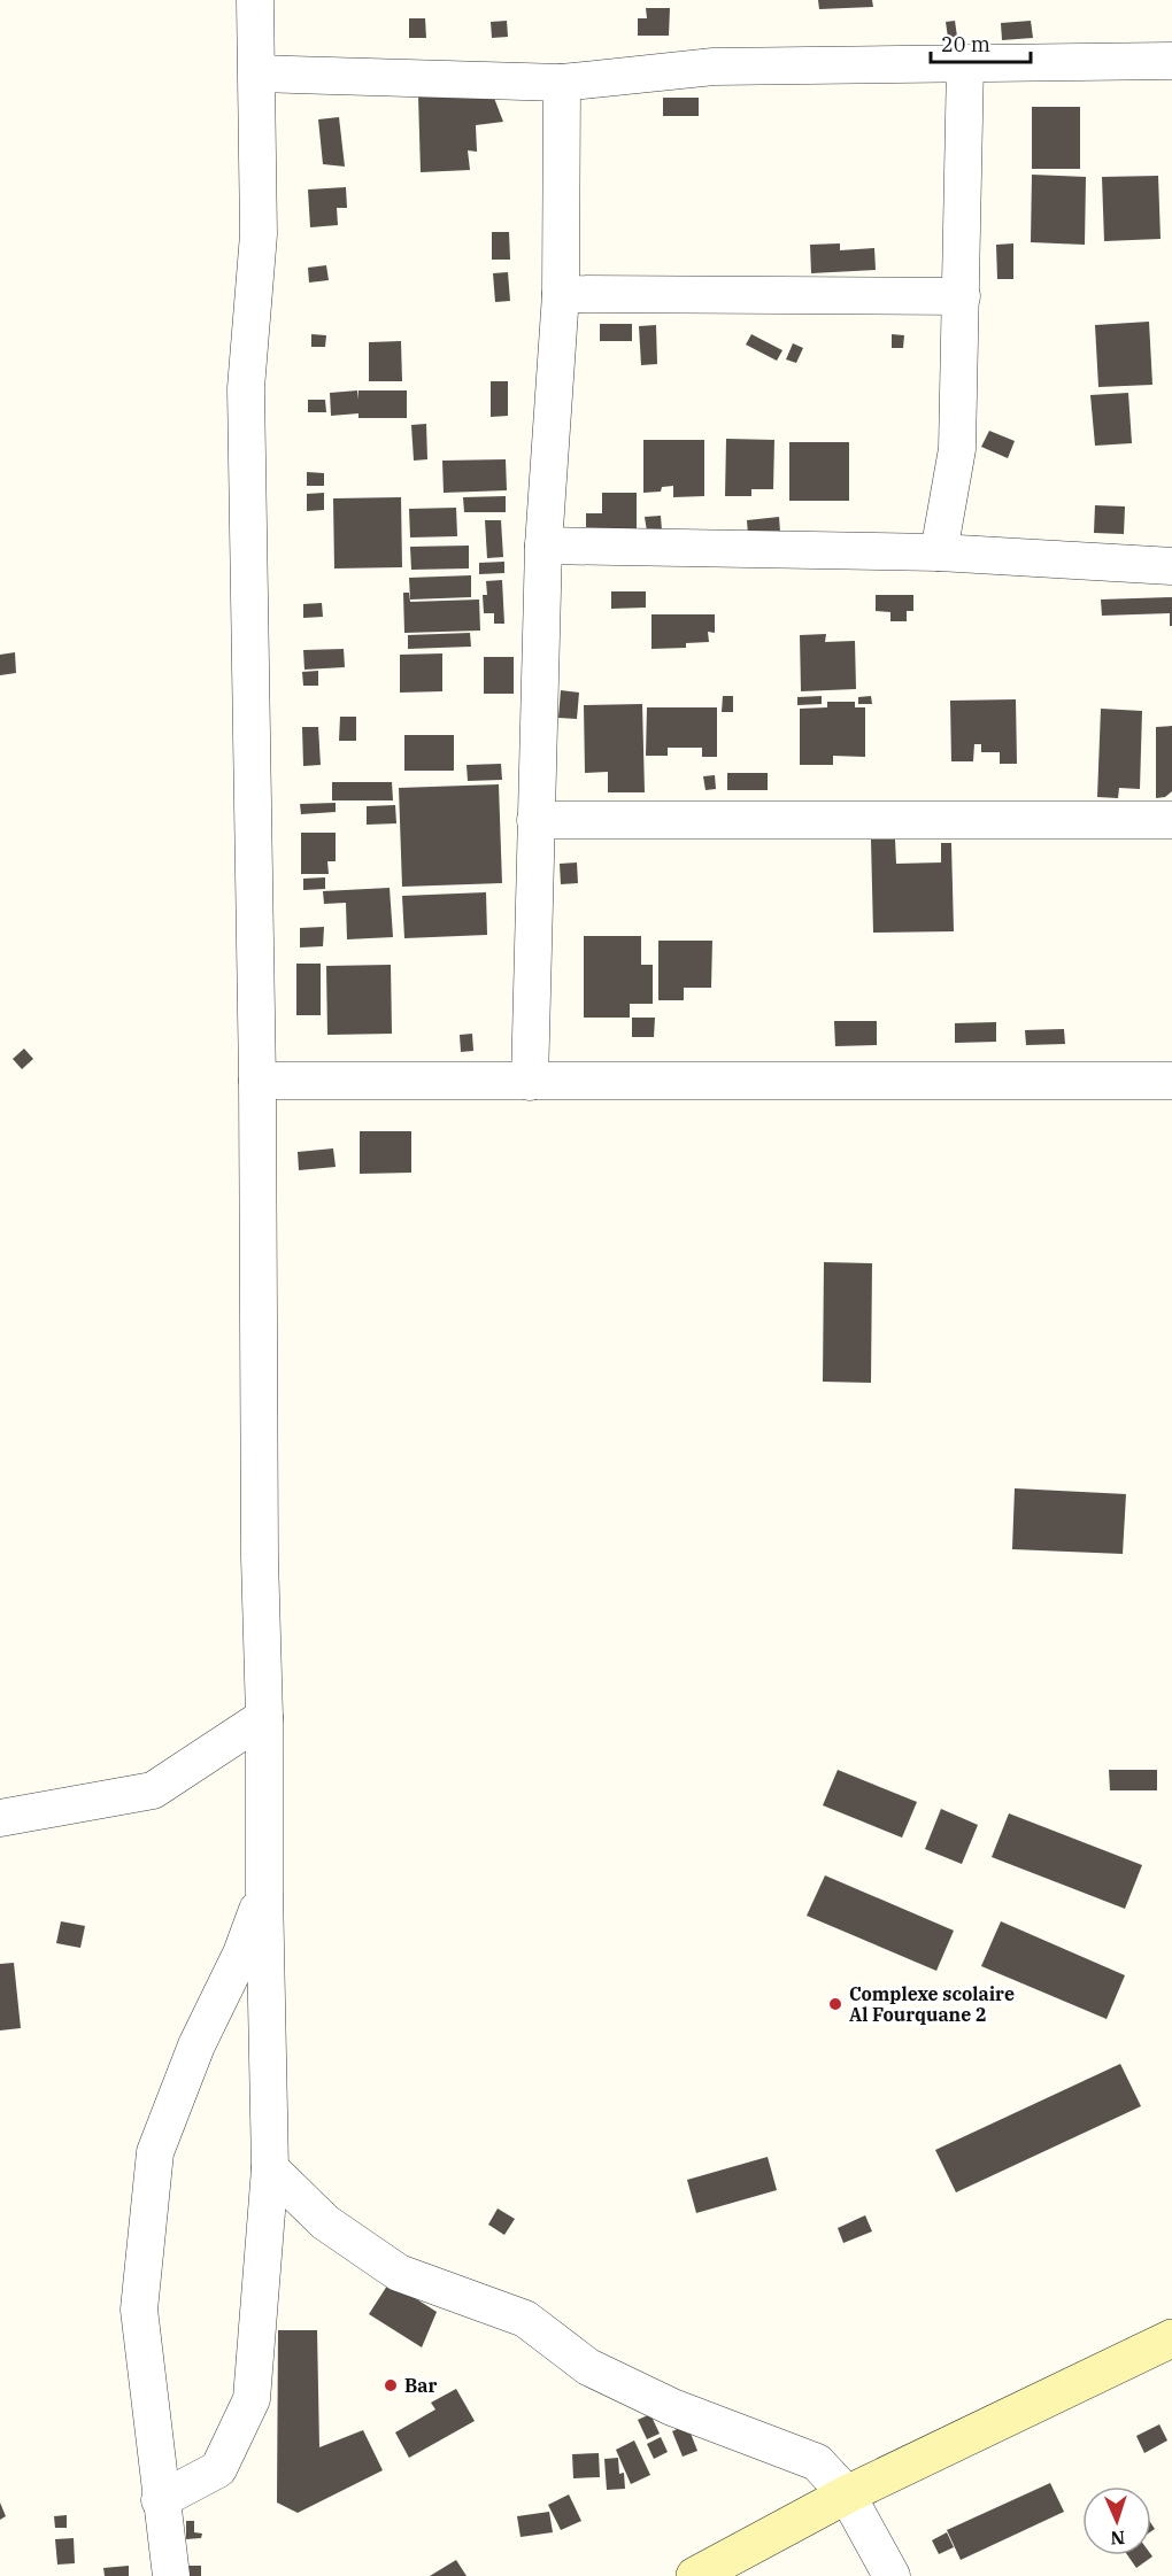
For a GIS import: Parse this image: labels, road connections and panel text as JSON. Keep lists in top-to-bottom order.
{
  "places": ["Complexe scolaire Al Fourquane 2", "Bar"],
  "scale_bar": "20 m",
  "north": "bottom"
}
